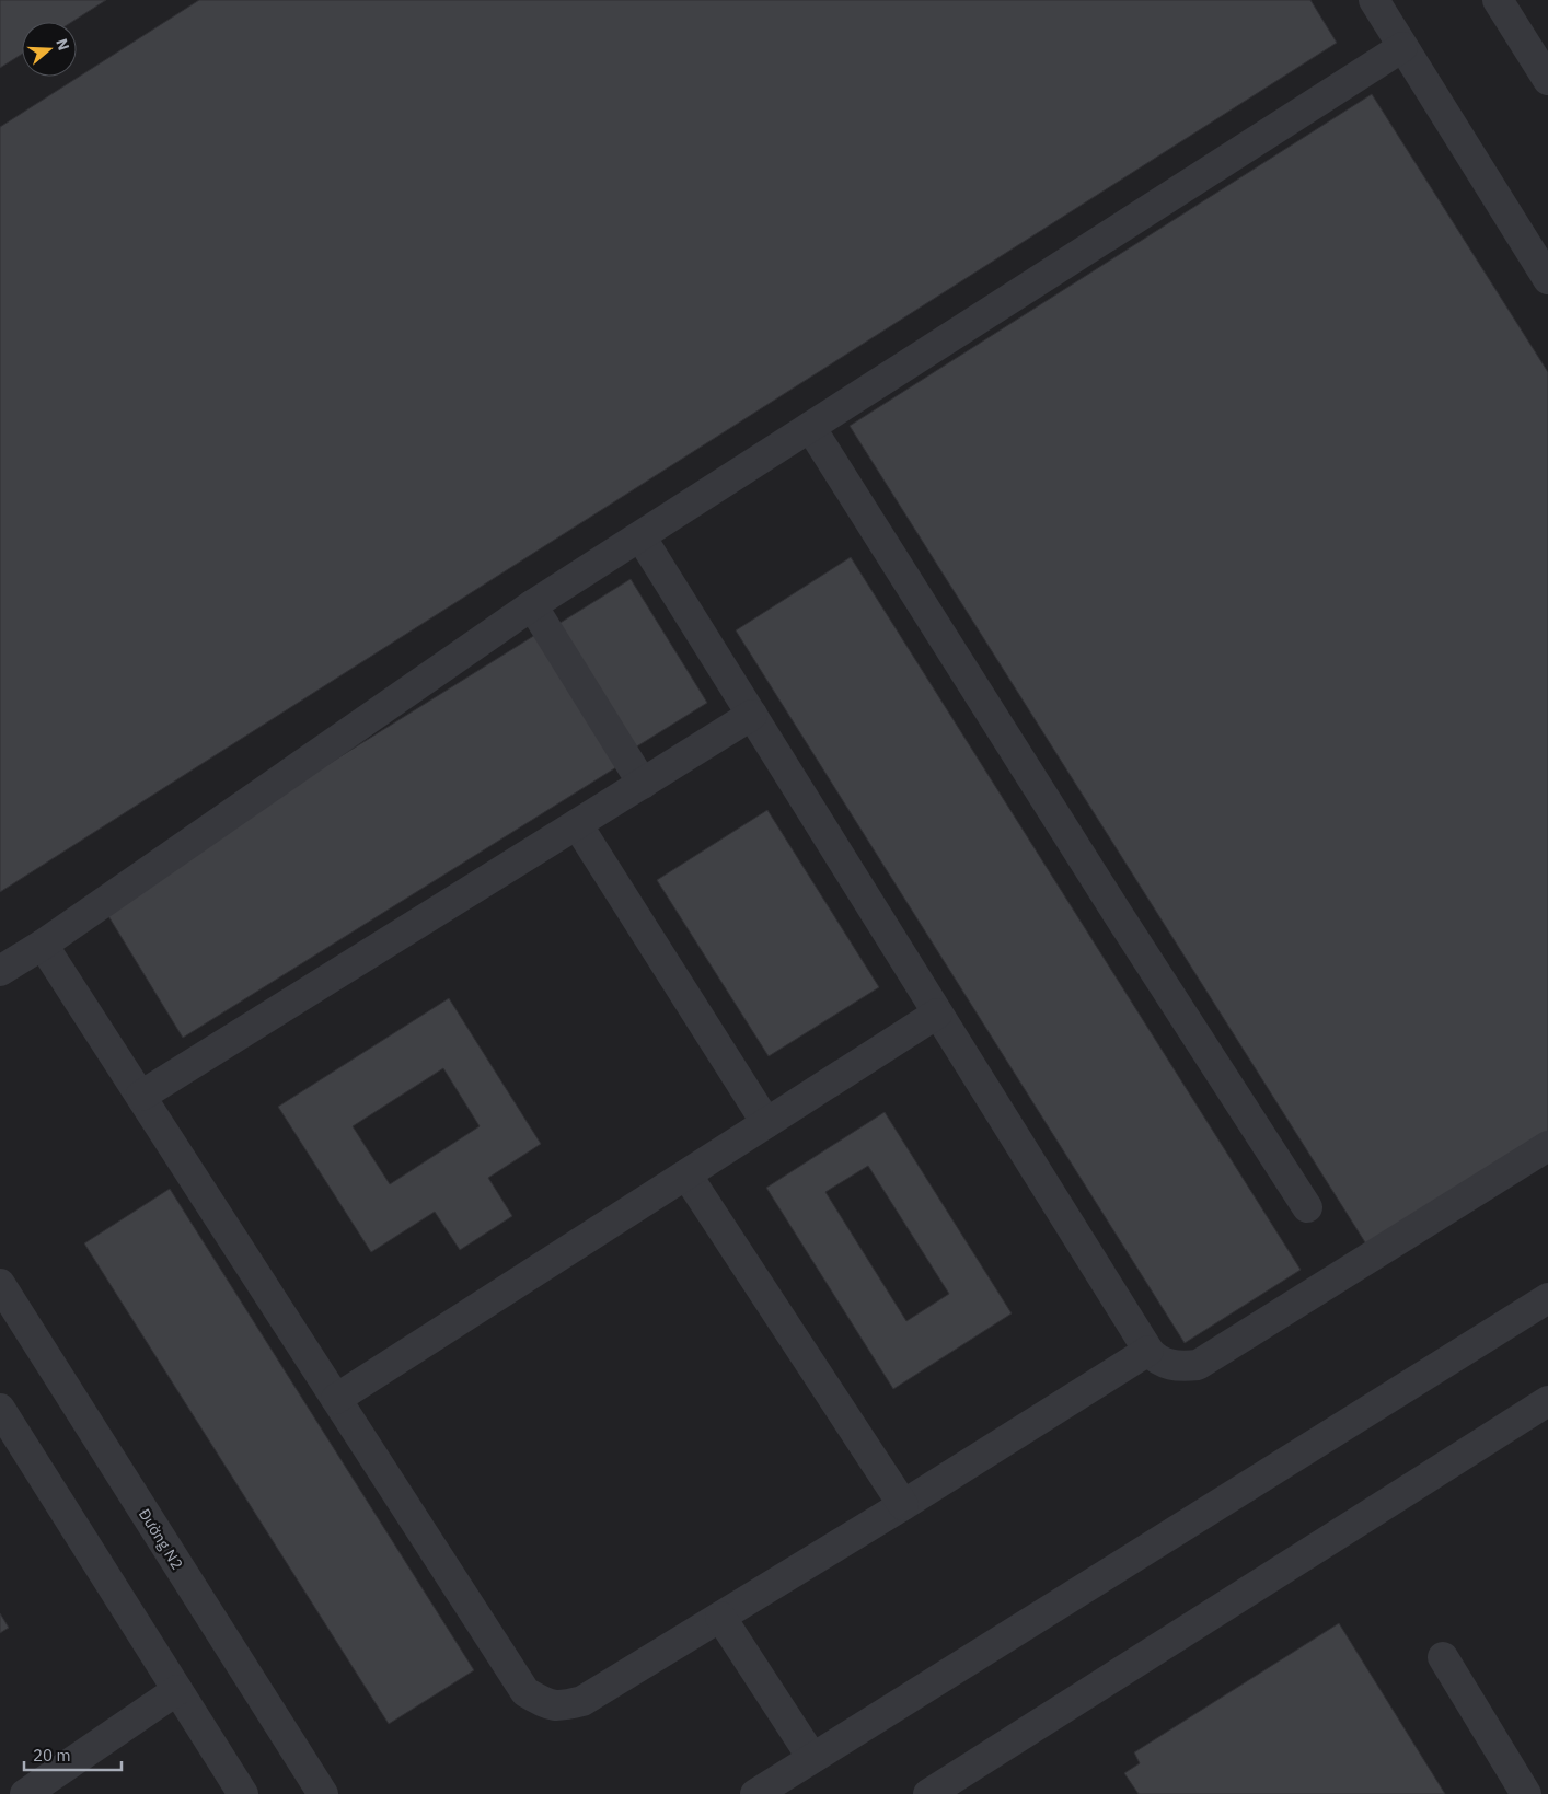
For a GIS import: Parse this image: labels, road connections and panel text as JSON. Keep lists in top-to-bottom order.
{
  "streets": {
    "street": ["Đường N2"]
  },
  "scale_bar": "20 m",
  "north": "right"
}
